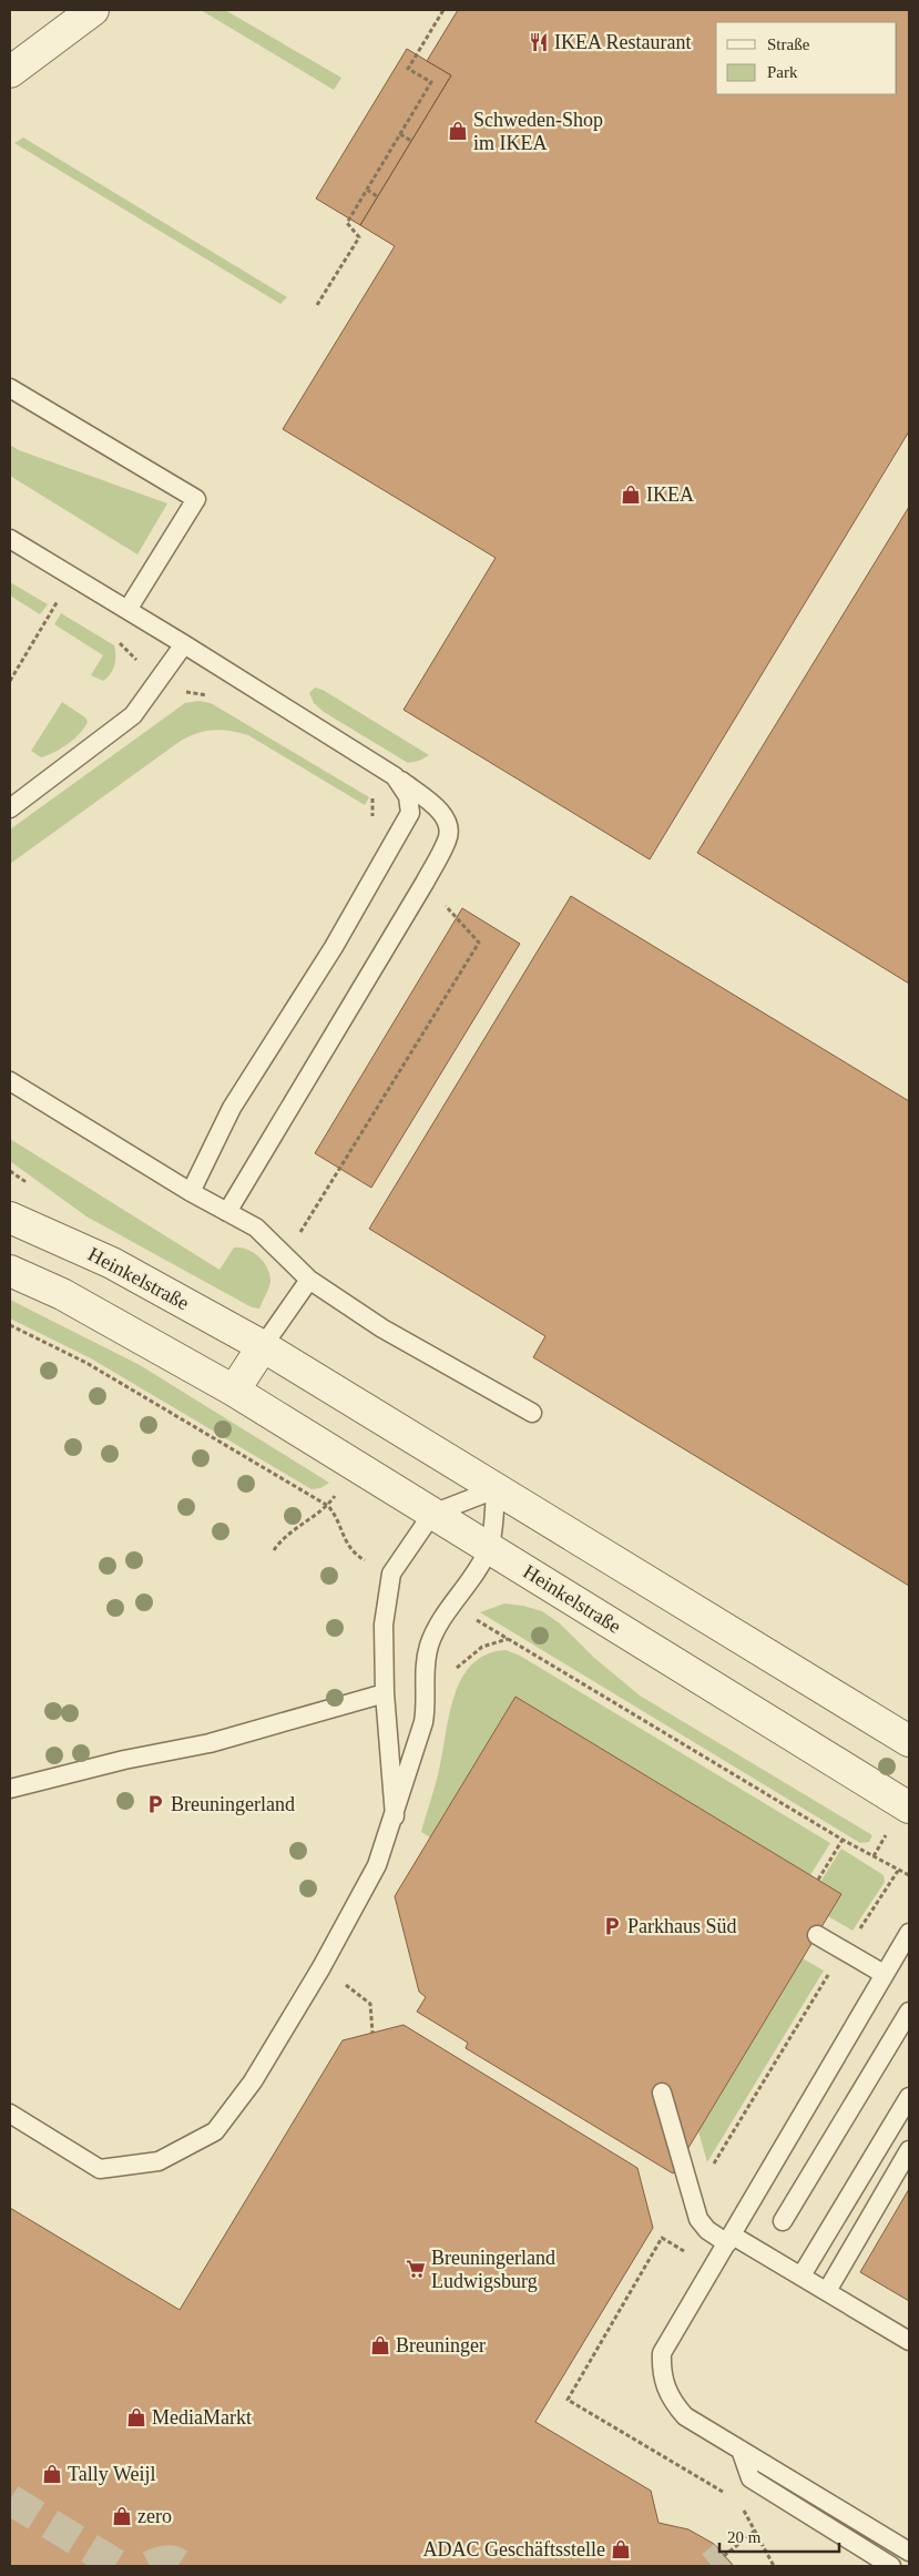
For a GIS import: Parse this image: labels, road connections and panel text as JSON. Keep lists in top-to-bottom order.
{
  "streets": {
    "street": ["Heinkelstraße"]
  },
  "places": {
    "restaurant": ["IKEA Restaurant"],
    "shop": [
      "Schweden-Shop im IKEA",
      "IKEA",
      "Breuninger",
      "MediaMarkt",
      "Tally Weijl",
      "zero",
      "ADAC Geschäftsstelle"
    ],
    "parking": ["Breuningerland", "Parkhaus Süd"],
    "supermarket": ["Breuningerland Ludwigsburg"]
  },
  "legend": ["Straße", "Park"],
  "scale_bar": "20 m"
}
